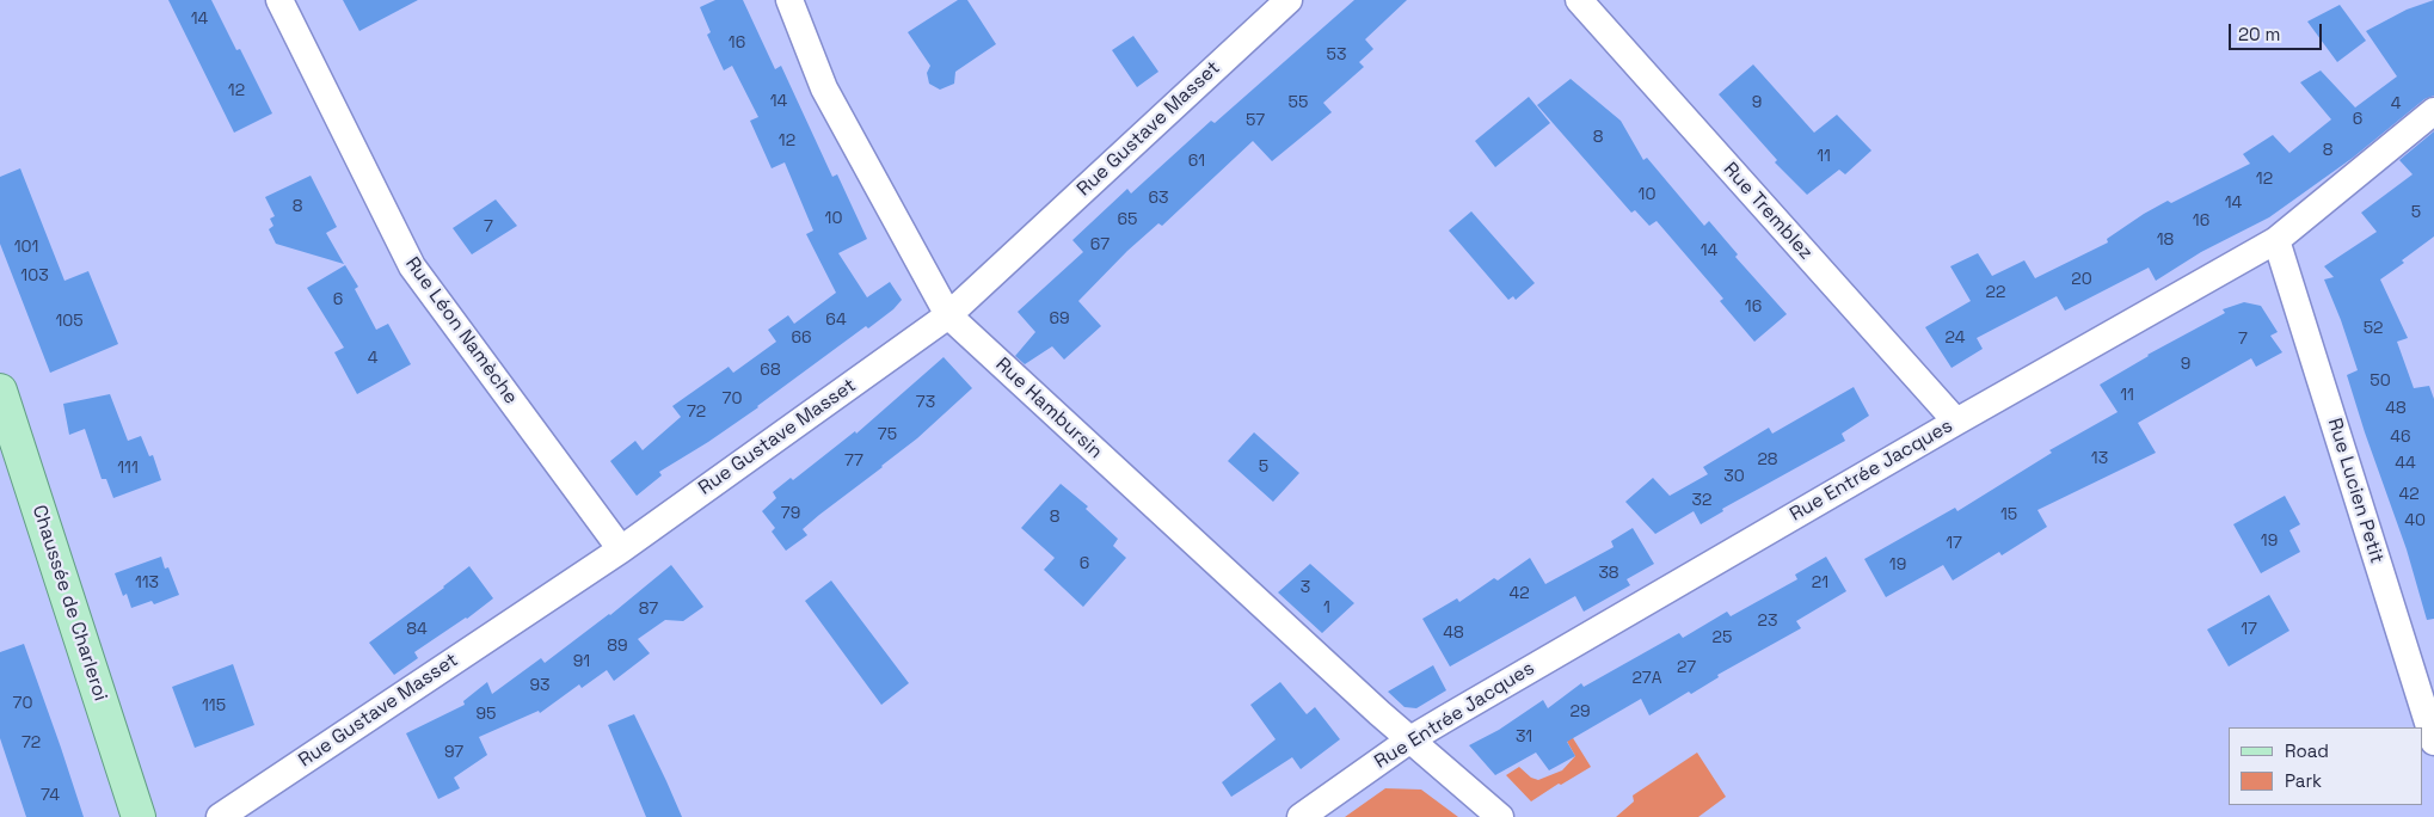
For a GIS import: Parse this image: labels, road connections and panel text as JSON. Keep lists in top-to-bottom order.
{
  "streets": {
    "main road": ["Chaussée de Charleroi"],
    "street": [
      "Rue Gustave Masset",
      "Rue Tremblez",
      "Rue Léon Namèche",
      "Rue Hambursin",
      "Rue Entrée Jacques",
      "Rue Lucien Petit"
    ]
  },
  "crossings": [
    ["Rue Gustave Masset", "Rue Léon Namèche"],
    ["Rue Gustave Masset", "Rue Hambursin"],
    ["Rue Tremblez", "Rue Entrée Jacques"],
    ["Rue Hambursin", "Rue Entrée Jacques"],
    ["Rue Entrée Jacques", "Rue Lucien Petit"]
  ],
  "house_numbers": [
    "14",
    "16",
    "53",
    "12",
    "14",
    "55",
    "9",
    "4",
    "6",
    "57",
    "8",
    "12",
    "8",
    "11",
    "61",
    "12",
    "10",
    "63",
    "14",
    "8",
    "5",
    "10",
    "65",
    "16",
    "7",
    "18",
    "67",
    "101",
    "14",
    "103",
    "20",
    "22",
    "6",
    "16",
    "69",
    "64",
    "105",
    "52",
    "66",
    "24",
    "7",
    "4",
    "9",
    "68",
    "50",
    "11",
    "70",
    "73",
    "48",
    "72",
    "75",
    "46",
    "13",
    "28",
    "77",
    "44",
    "5",
    "111",
    "30",
    "42",
    "32",
    "79",
    "15",
    "8",
    "40",
    "19",
    "17",
    "6",
    "19",
    "38",
    "113",
    "21",
    "3",
    "42",
    "1",
    "87",
    "23",
    "84",
    "17",
    "48",
    "25",
    "89",
    "91",
    "27",
    "27A",
    "93",
    "70",
    "115",
    "29",
    "95",
    "31",
    "72",
    "97",
    "74"
  ],
  "legend": ["Road", "Park"],
  "scale_bar": "20 m"
}
